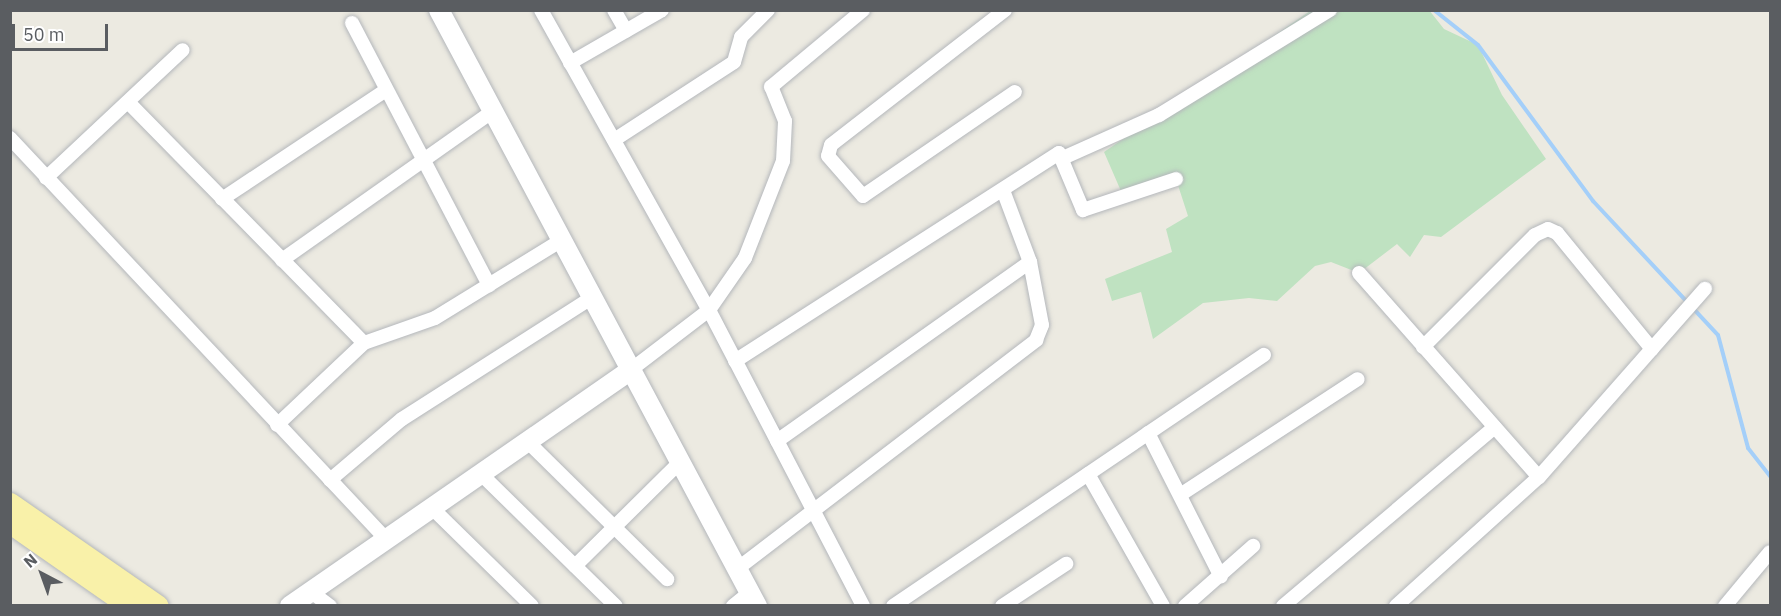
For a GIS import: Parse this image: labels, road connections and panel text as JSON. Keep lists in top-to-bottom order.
{
  "scale_bar": "50 m",
  "north": "top left"
}
